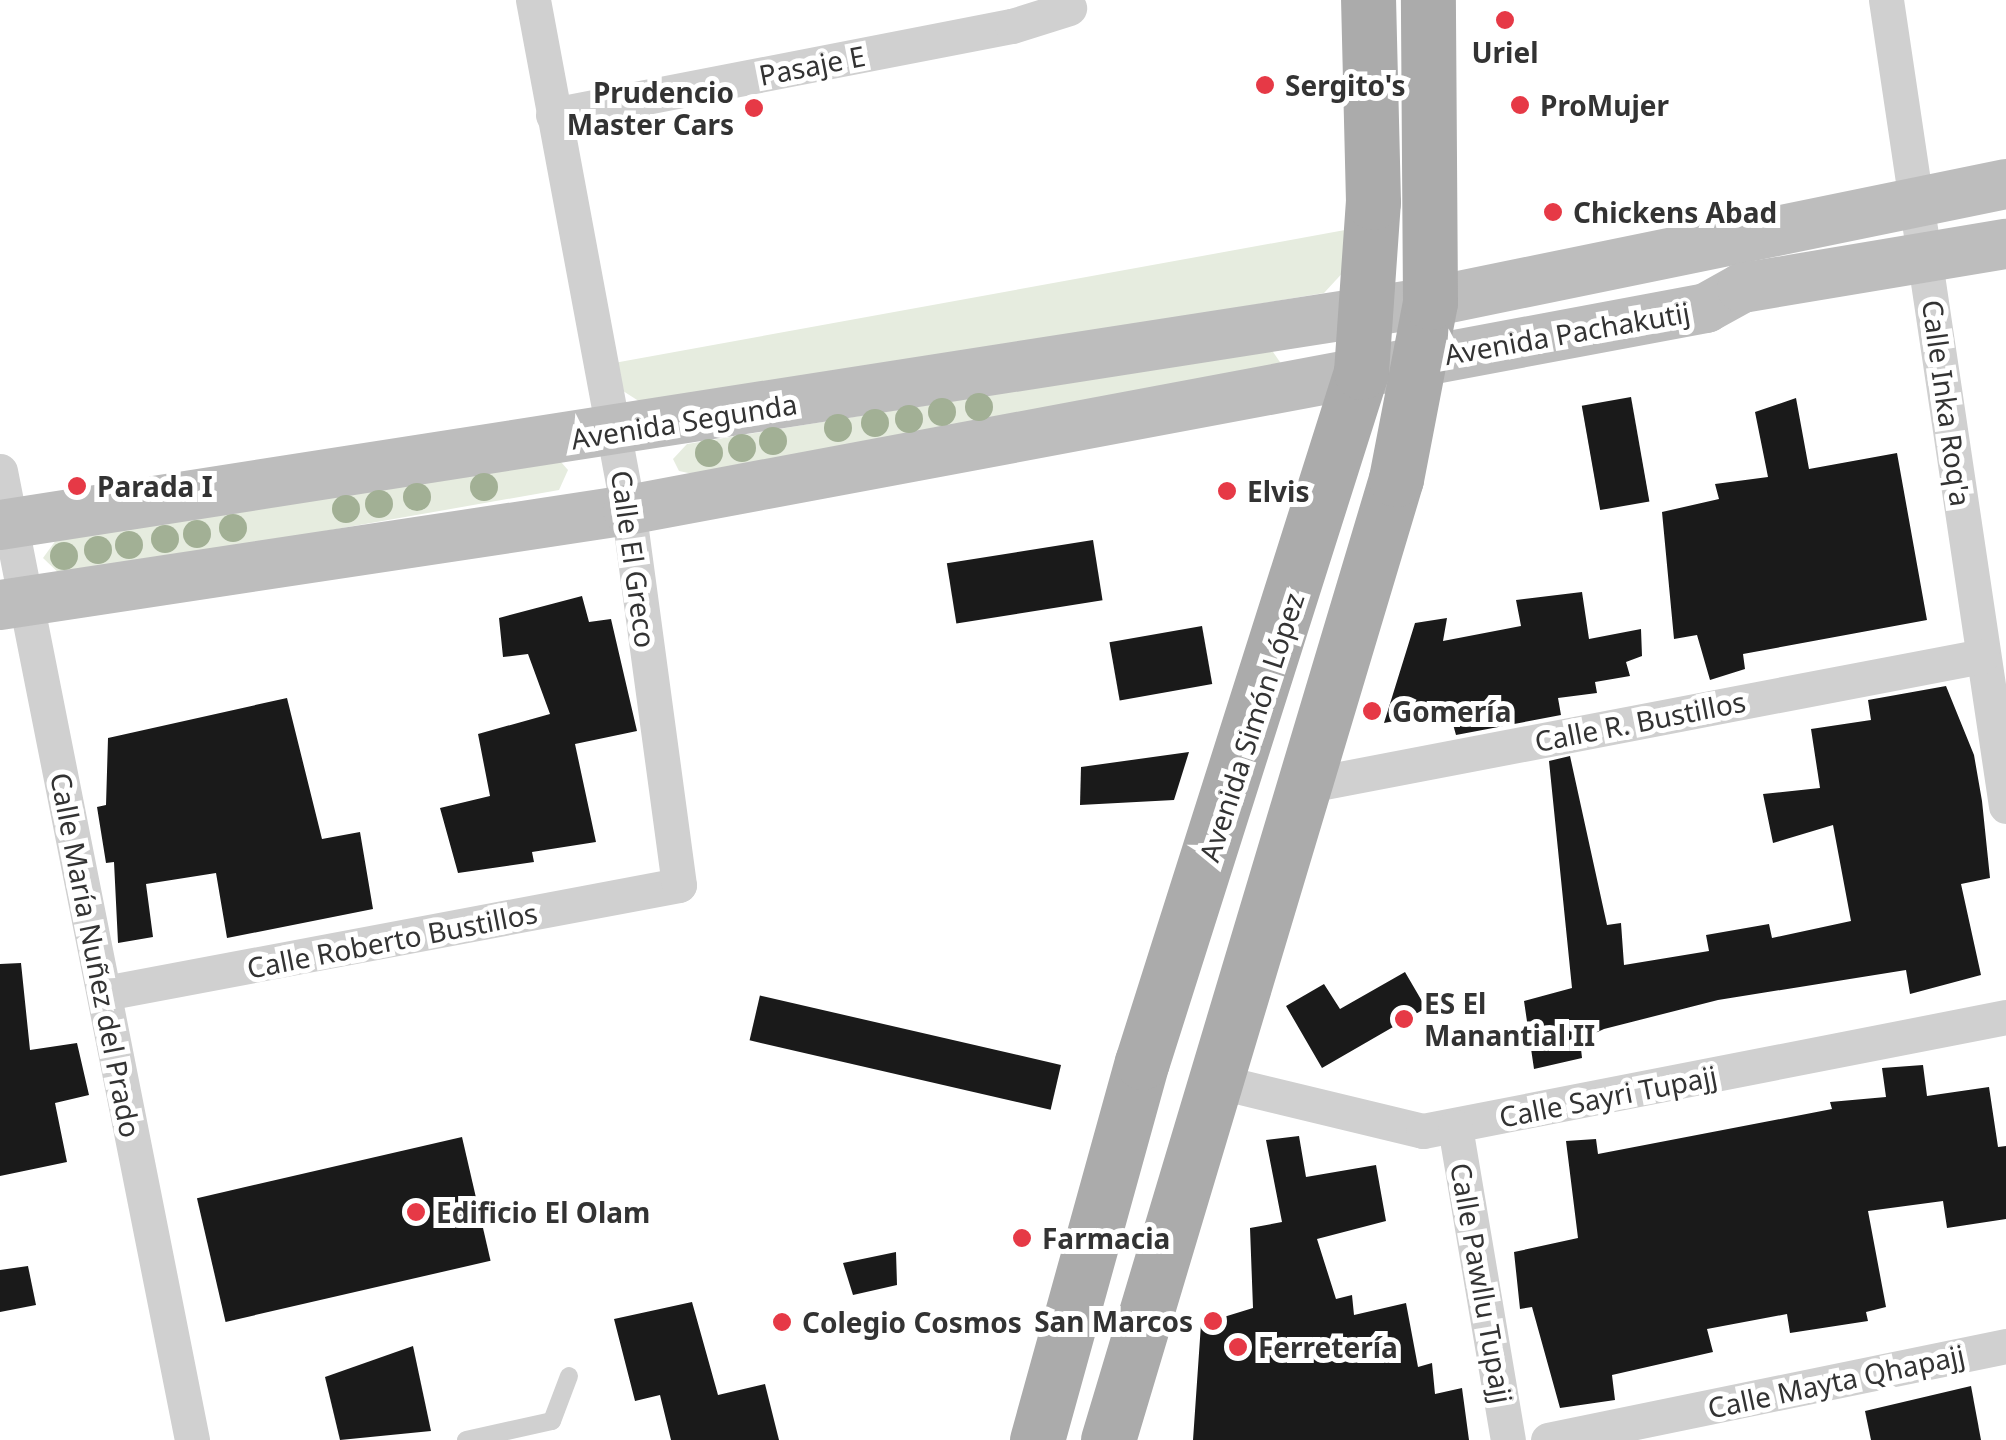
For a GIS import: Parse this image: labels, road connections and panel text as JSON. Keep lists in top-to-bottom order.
{
  "streets": {
    "main road": ["Avenida Pachakutij", "Avenida Segunda", "Avenida Simón López"],
    "street": [
      "Pasaje E",
      "Calle Inka Roq'a",
      "Calle El Greco",
      "Calle R. Bustillos",
      "Calle Roberto Bustillos",
      "Calle María Nuñez del Prado",
      "Calle Sayri Tupajj",
      "Calle Pawllu Tupajj",
      "Calle Mayta Qhapajj"
    ]
  },
  "crossings": [
    ["Pasaje E", "Calle El Greco"],
    ["Avenida Pachakutij", "Calle Inka Roq'a"],
    ["Avenida Pachakutij", "Avenida Segunda"],
    ["Avenida Pachakutij", "Avenida Simón López"],
    ["Calle Inka Roq'a", "Calle R. Bustillos"],
    ["Avenida Segunda", "Calle El Greco"],
    ["Avenida Segunda", "Avenida Simón López"],
    ["Avenida Segunda", "Calle María Nuñez del Prado"],
    ["Calle El Greco", "Calle Roberto Bustillos"],
    ["Calle Roberto Bustillos", "Calle María Nuñez del Prado"],
    ["Calle Sayri Tupajj", "Calle Pawllu Tupajj"]
  ],
  "places": [
    "Uriel",
    "Sergito's",
    "ProMujer",
    "Prudencio Master Cars",
    "Chickens Abad",
    "Parada I",
    "Elvis",
    "Gomería",
    "ES El Manantial II",
    "Edificio El Olam",
    "Farmacia",
    "San Marcos",
    "Colegio Cosmos",
    "Ferretería"
  ]
}
